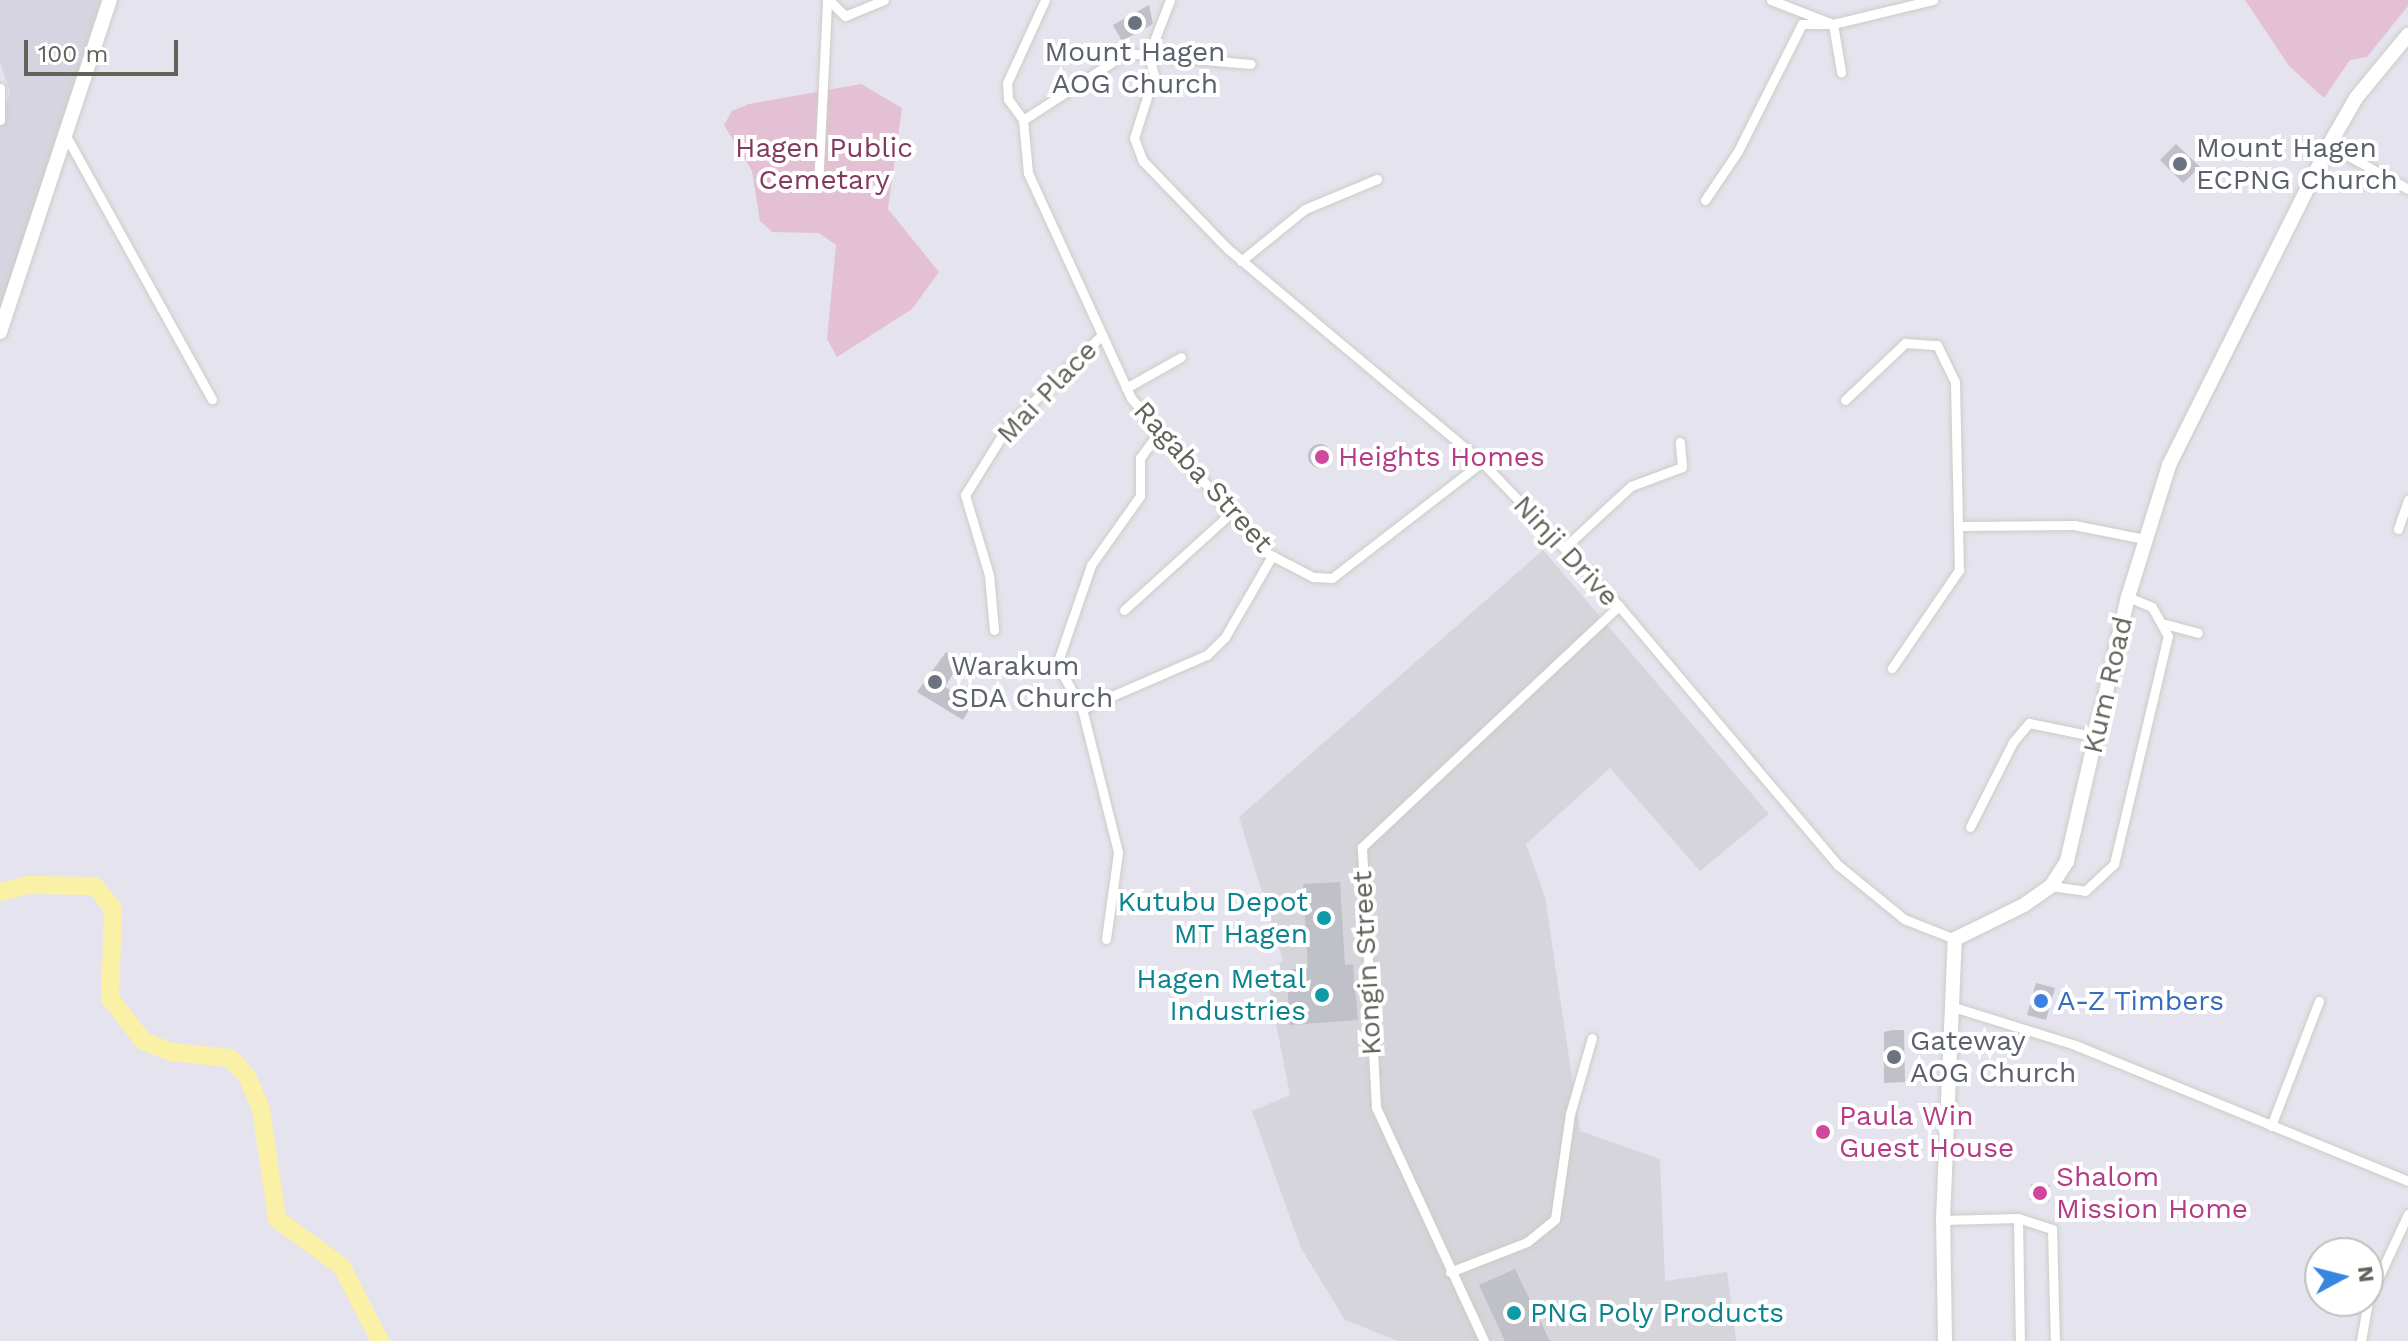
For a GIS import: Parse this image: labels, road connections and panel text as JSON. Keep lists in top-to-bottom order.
{
  "streets": {
    "street": [
      "Mai Place",
      "Ragaba Street",
      "Ninji Drive",
      "Kum Road",
      "Kongin Street"
    ]
  },
  "crossings": [
    ["Mai Place", "Ragaba Street"],
    ["Ragaba Street", "Ninji Drive"],
    ["Ninji Drive", "Kongin Street"]
  ],
  "parks": ["Hagen Public Cemetary"],
  "places": [
    "Mount Hagen AOG Church",
    "Mount Hagen ECPNG Church",
    "Heights Homes",
    "Warakum SDA Church",
    "Kutubu Depot MT Hagen",
    "Hagen Metal Industries",
    "A-Z Timbers",
    "Gateway AOG Church",
    "Paula Win Guest House",
    "Shalom Mission Home",
    "PNG Poly Products"
  ],
  "scale_bar": "100 m",
  "north": "right"
}
